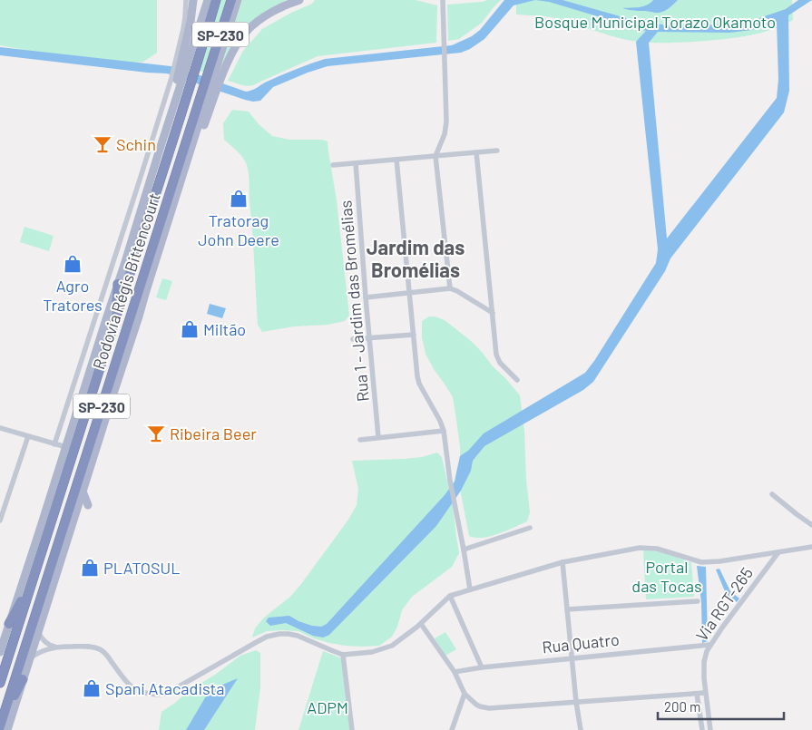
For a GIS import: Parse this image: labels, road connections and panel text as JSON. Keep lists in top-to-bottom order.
{
  "streets": {
    "highway": ["SP-230", "Rodovia Régis Bittencourt"],
    "street": ["Rua 1 - Jardim das Bromélias", "Via RGT-265", "Rua Quatro"]
  },
  "crossings": [
    ["Via RGT-265", "Rua Quatro"]
  ],
  "districts": ["Jardim das Bromélias"],
  "parks": ["Bosque Municipal Torazo Okamoto", "Portal das Tocas", "ADPM"],
  "places": {
    "bar": ["Schin", "Ribeira Beer"],
    "shop": [
      "Tratorag John Deere",
      "Agro Tratores",
      "Miltão",
      "PLATOSUL",
      "Spani Atacadista"
    ]
  },
  "scale_bar": "200 m"
}
